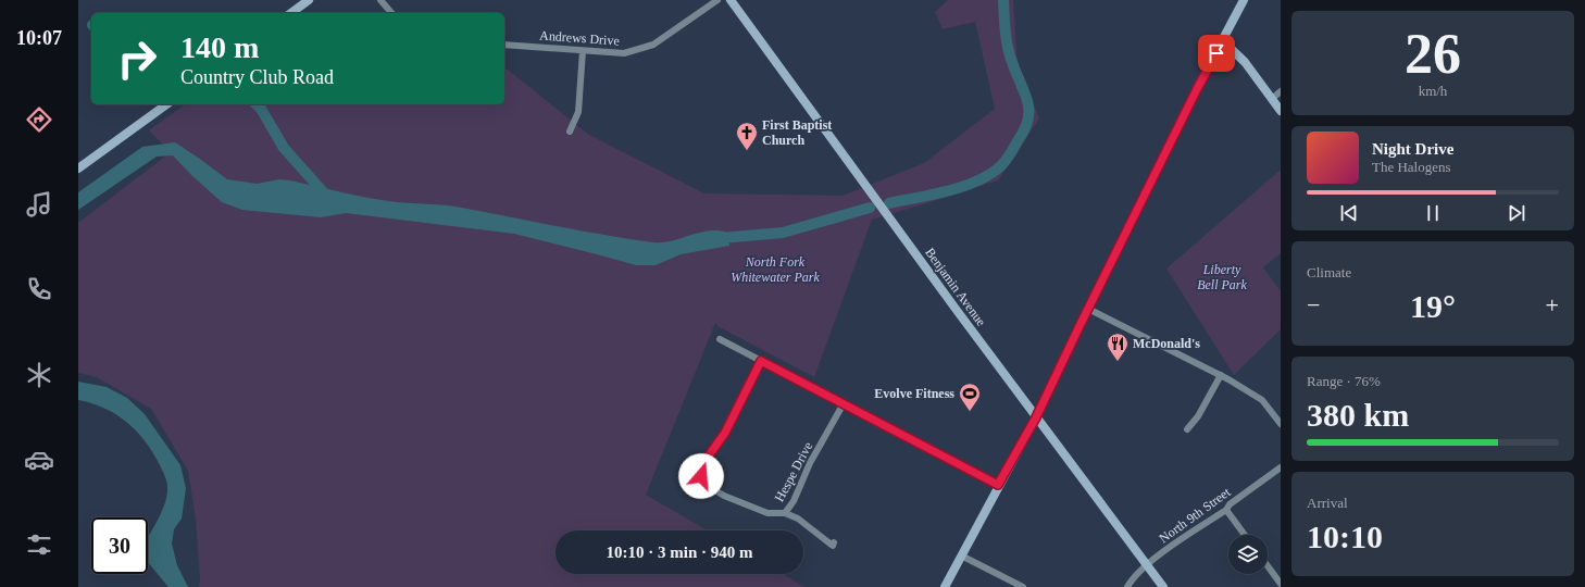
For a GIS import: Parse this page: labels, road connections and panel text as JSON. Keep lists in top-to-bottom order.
{
  "streets": {
    "main road": ["Benjamin Avenue"],
    "street": ["Andrews Drive", "Hespe Drive", "North 9th Street"]
  },
  "crossings": [
    ["Benjamin Avenue", "North 9th Street"]
  ],
  "parks": ["North Fork Whitewater Park", "Liberty Bell Park"],
  "places": {
    "church": ["First Baptist Church"],
    "restaurant": ["McDonald's"],
    "sports": ["Evolve Fitness"]
  },
  "page": {
    "tabs": "10:07",
    "tile": [
      ["26", "km/h"],
      "Climate",
      ["Range · 76%", "380 km"],
      ["Arrival", "10:10"]
    ],
    "turn": ["140 m", "Country Club Road"],
    "song": ["Night Drive", "The Halogens"],
    "heat": ["−", "19°", "+"],
    "limit": "30",
    "trip": "10:10 · 3 min · 940 m"
  }
}
